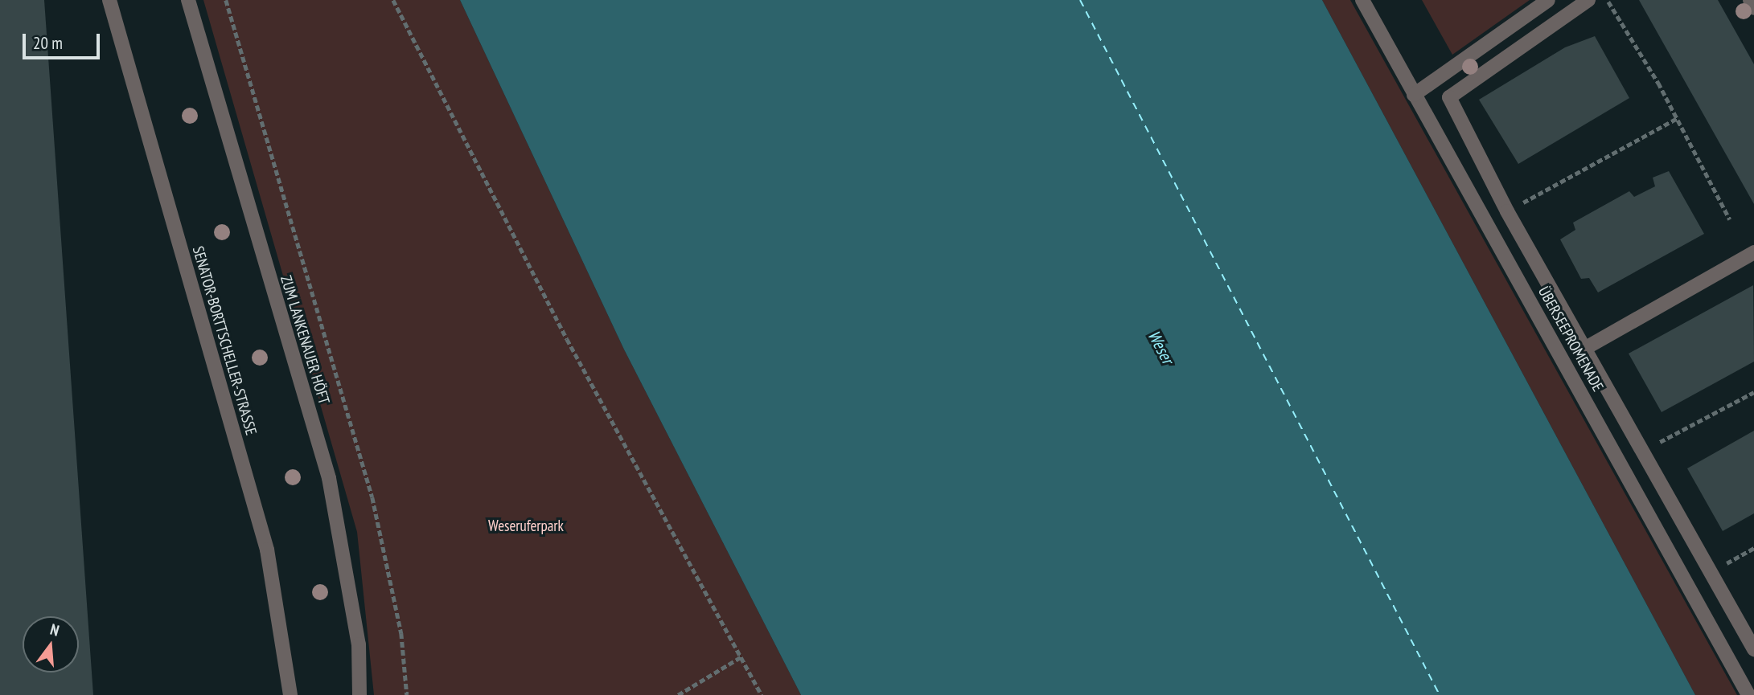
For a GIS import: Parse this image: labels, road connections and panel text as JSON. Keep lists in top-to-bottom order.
{
  "streets": {
    "street": ["ÜBERSEEPROMENADE", "ZUM LANKENAUER HÖFT", "SENATOR-BORTTSCHELLER-STRASSE"]
  },
  "water": ["Weser"],
  "parks": ["Weseruferpark"],
  "scale_bar": "20 m",
  "north": "top"
}
